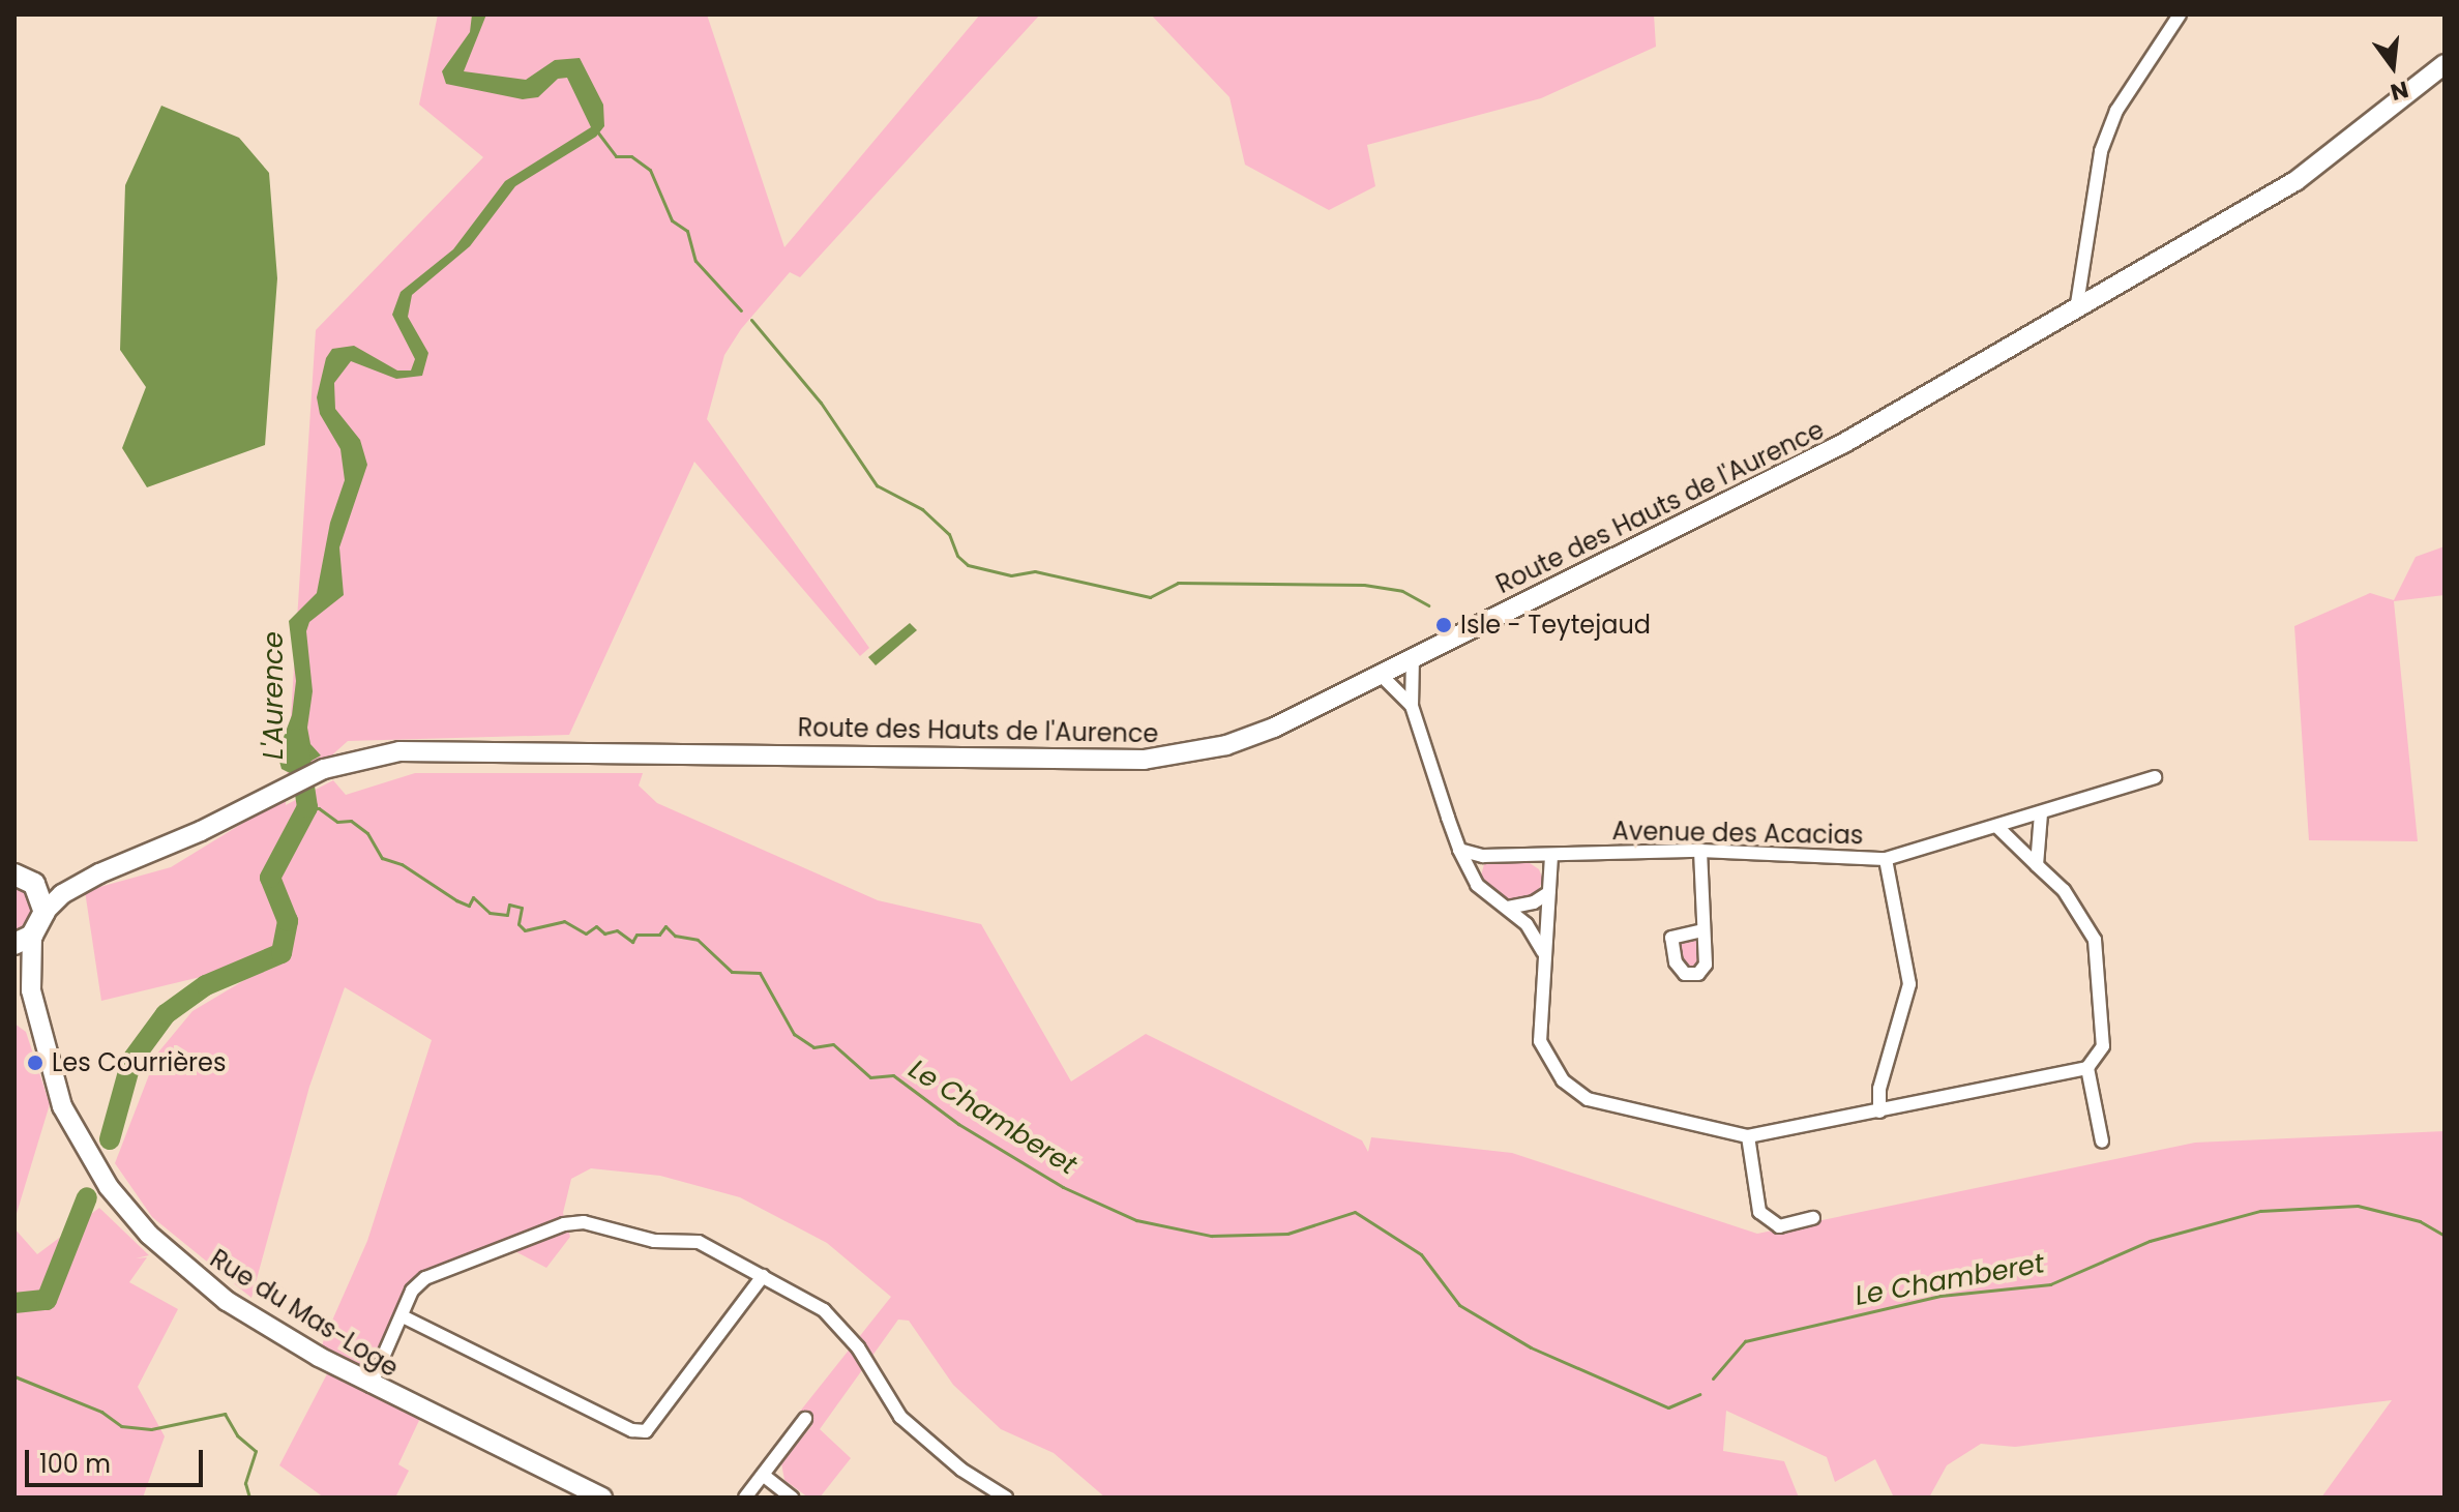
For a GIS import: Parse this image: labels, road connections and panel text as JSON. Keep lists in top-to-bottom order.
{
  "streets": {
    "main road": ["Route des Hauts de l'Aurence", "Rue du Mas-Loge"],
    "street": ["Avenue des Acacias"]
  },
  "water": ["L'Aurence", "Le Chamberet"],
  "places": ["Isle - Teytejaud", "Les Courrières"],
  "scale_bar": "100 m",
  "north": "bottom"
}
